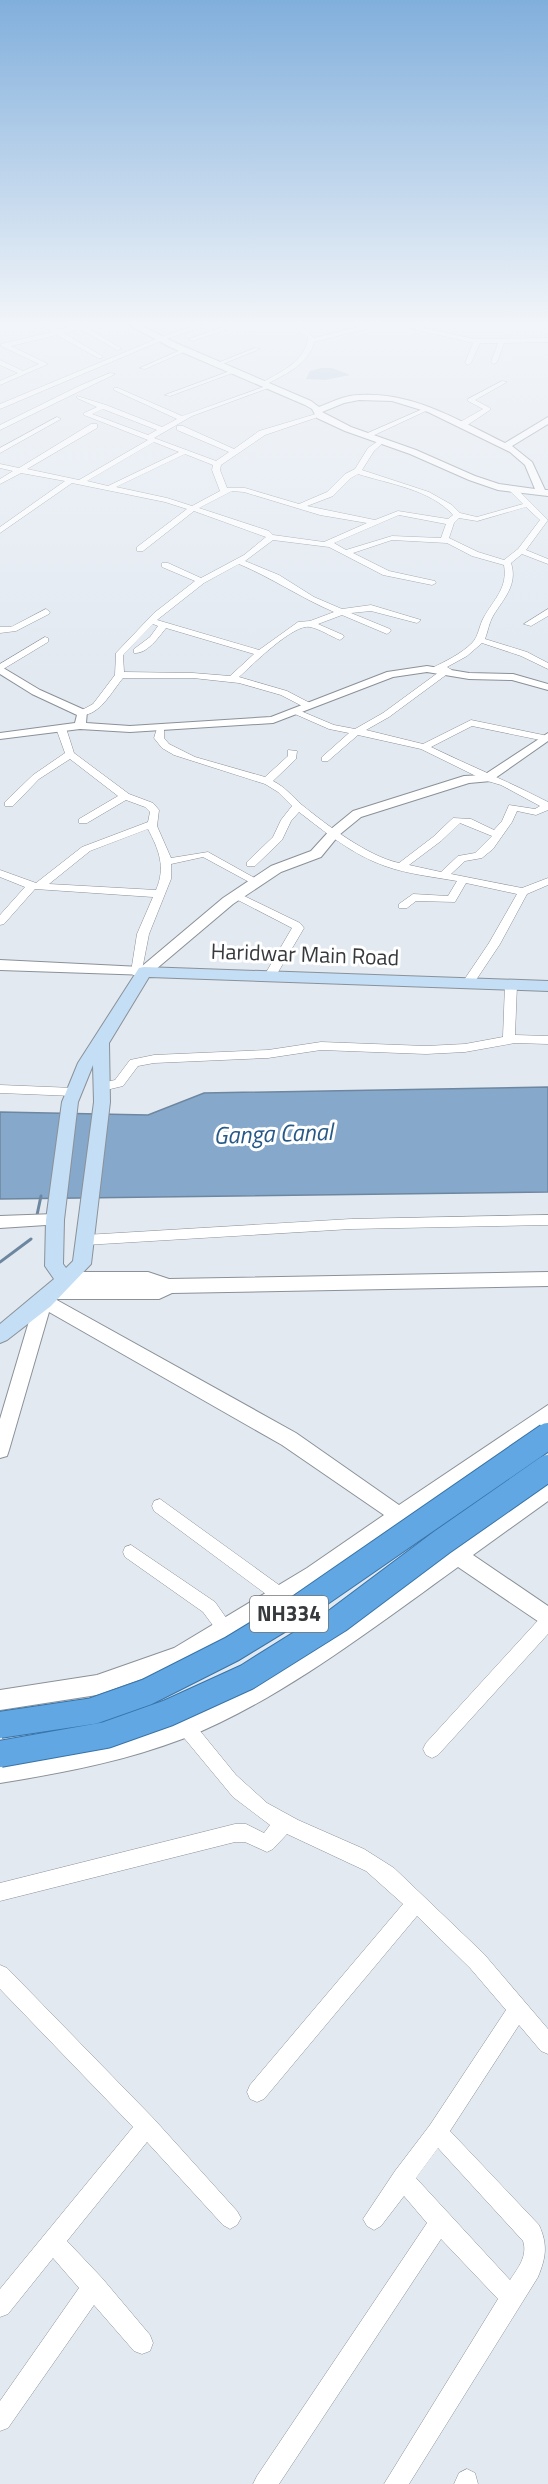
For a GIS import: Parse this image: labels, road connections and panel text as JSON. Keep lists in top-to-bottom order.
{
  "streets": {
    "highway": ["NH334"],
    "main road": ["Haridwar Main Road"]
  },
  "water": ["Ganga Canal"]
}
